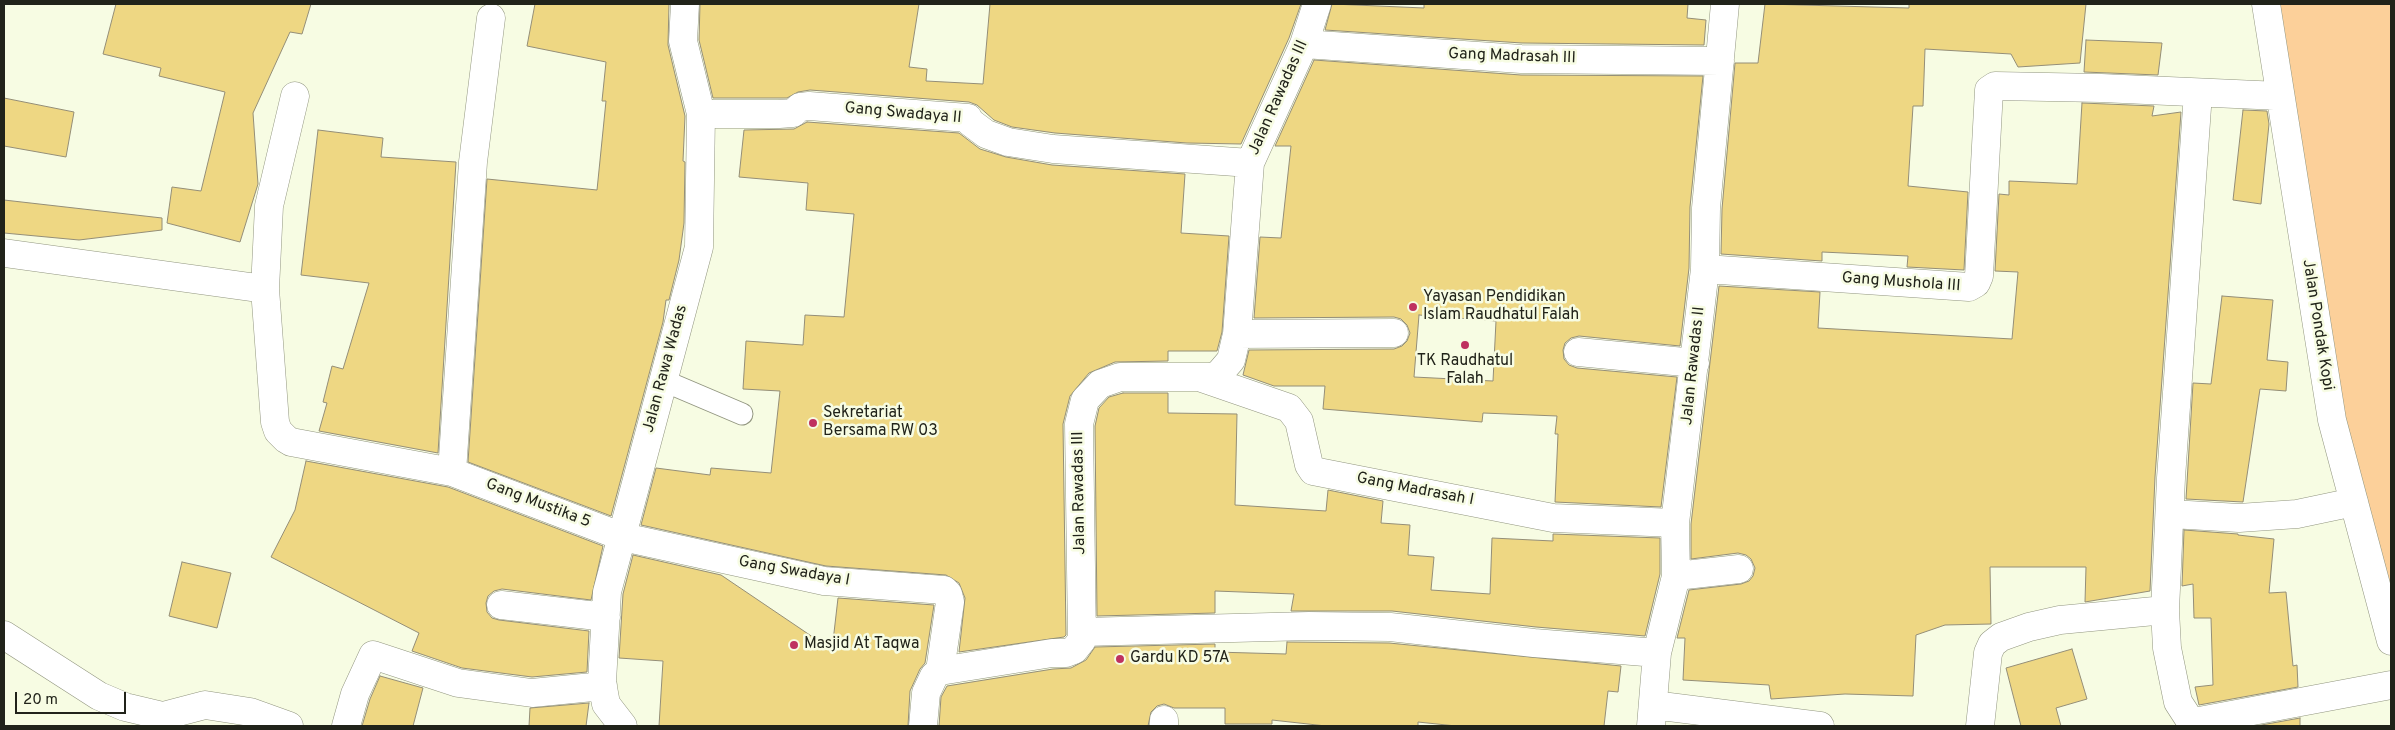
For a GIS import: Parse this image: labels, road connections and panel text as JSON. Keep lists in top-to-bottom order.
{
  "streets": {
    "street": [
      "Gang Madrasah III",
      "Jalan Rawadas III",
      "Gang Swadaya II",
      "Gang Mushola III",
      "Jalan Pondak Kopi",
      "Jalan Rawadas II",
      "Jalan Rawa Wadas",
      "Gang Madrasah I",
      "Gang Mustika 5",
      "Gang Swadaya I"
    ]
  },
  "crossings": [
    ["Gang Madrasah III", "Jalan Rawadas III"],
    ["Gang Madrasah III", "Jalan Rawadas II"],
    ["Jalan Rawadas III", "Gang Swadaya II"],
    ["Jalan Rawadas III", "Gang Madrasah I"],
    ["Gang Swadaya II", "Jalan Rawa Wadas"],
    ["Gang Mushola III", "Jalan Rawadas II"],
    ["Jalan Rawadas II", "Gang Madrasah I"],
    ["Jalan Rawa Wadas", "Gang Mustika 5"],
    ["Jalan Rawa Wadas", "Gang Swadaya I"],
    ["Gang Mustika 5", "Gang Swadaya I"]
  ],
  "places": [
    "Yayasan Pendidikan Islam Raudhatul Falah",
    "TK Raudhatul Falah",
    "Sekretariat Bersama RW 03",
    "Masjid At Taqwa",
    "Gardu KD 57A"
  ],
  "scale_bar": "20 m"
}
